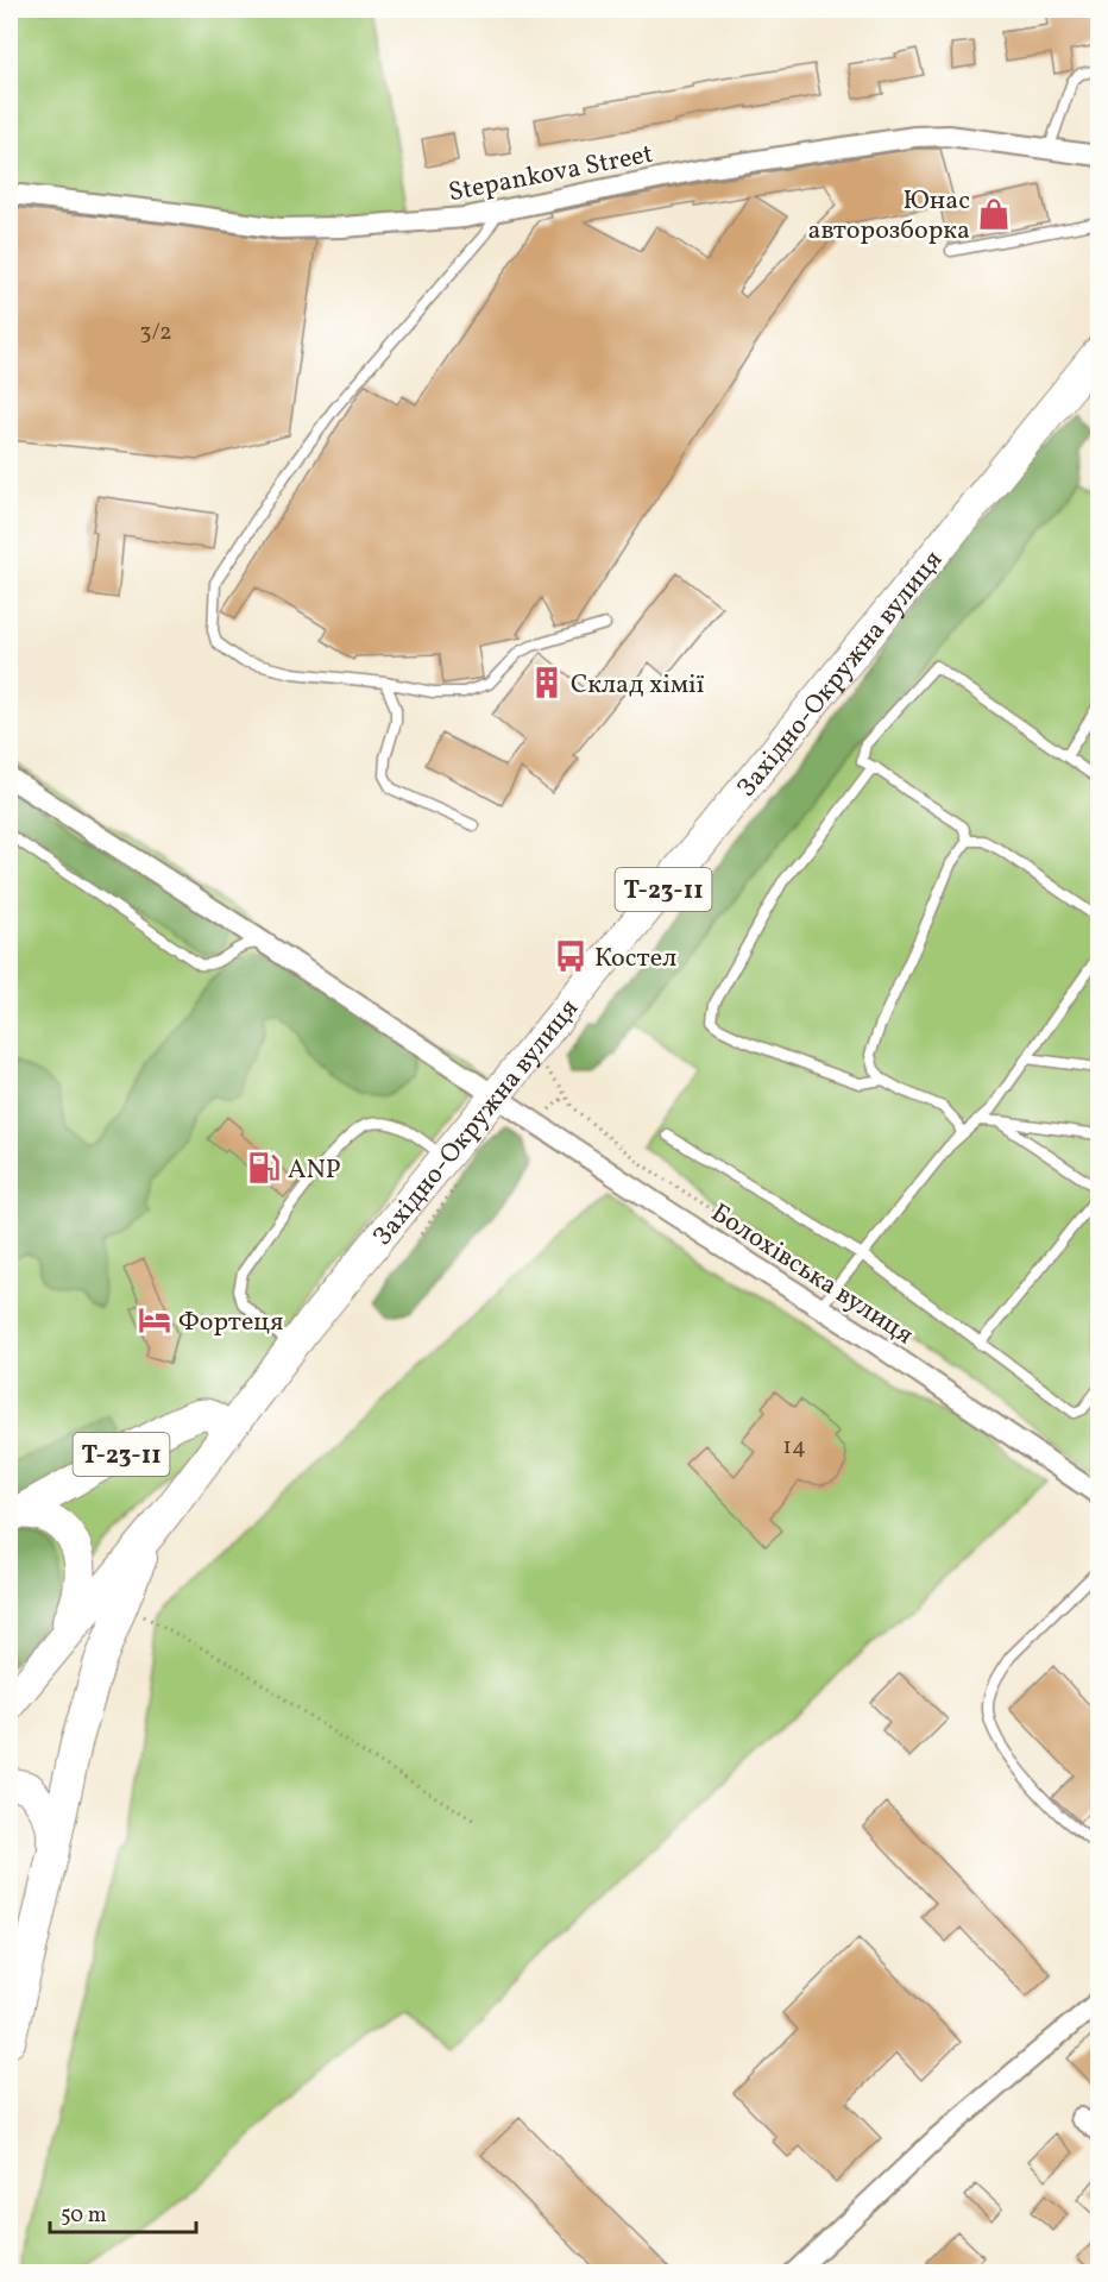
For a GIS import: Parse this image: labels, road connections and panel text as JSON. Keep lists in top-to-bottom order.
{
  "streets": {
    "main road": ["Західно-Окружна вулиця", "Т-23-11"],
    "street": ["Stepankova Street", "Болохівська вулиця"]
  },
  "crossings": [
    ["Західно-Окружна вулиця", "Т-23-11"],
    ["Західно-Окружна вулиця", "Болохівська вулиця"]
  ],
  "places": {
    "shop": ["Юнас авторозборка"],
    "building": ["Склад хімії"],
    "bus stop": ["Костел"],
    "fuel station": ["ANP"],
    "hotel": ["Фортеця"]
  },
  "house_numbers": ["3/2", "14"],
  "scale_bar": "50 m"
}
